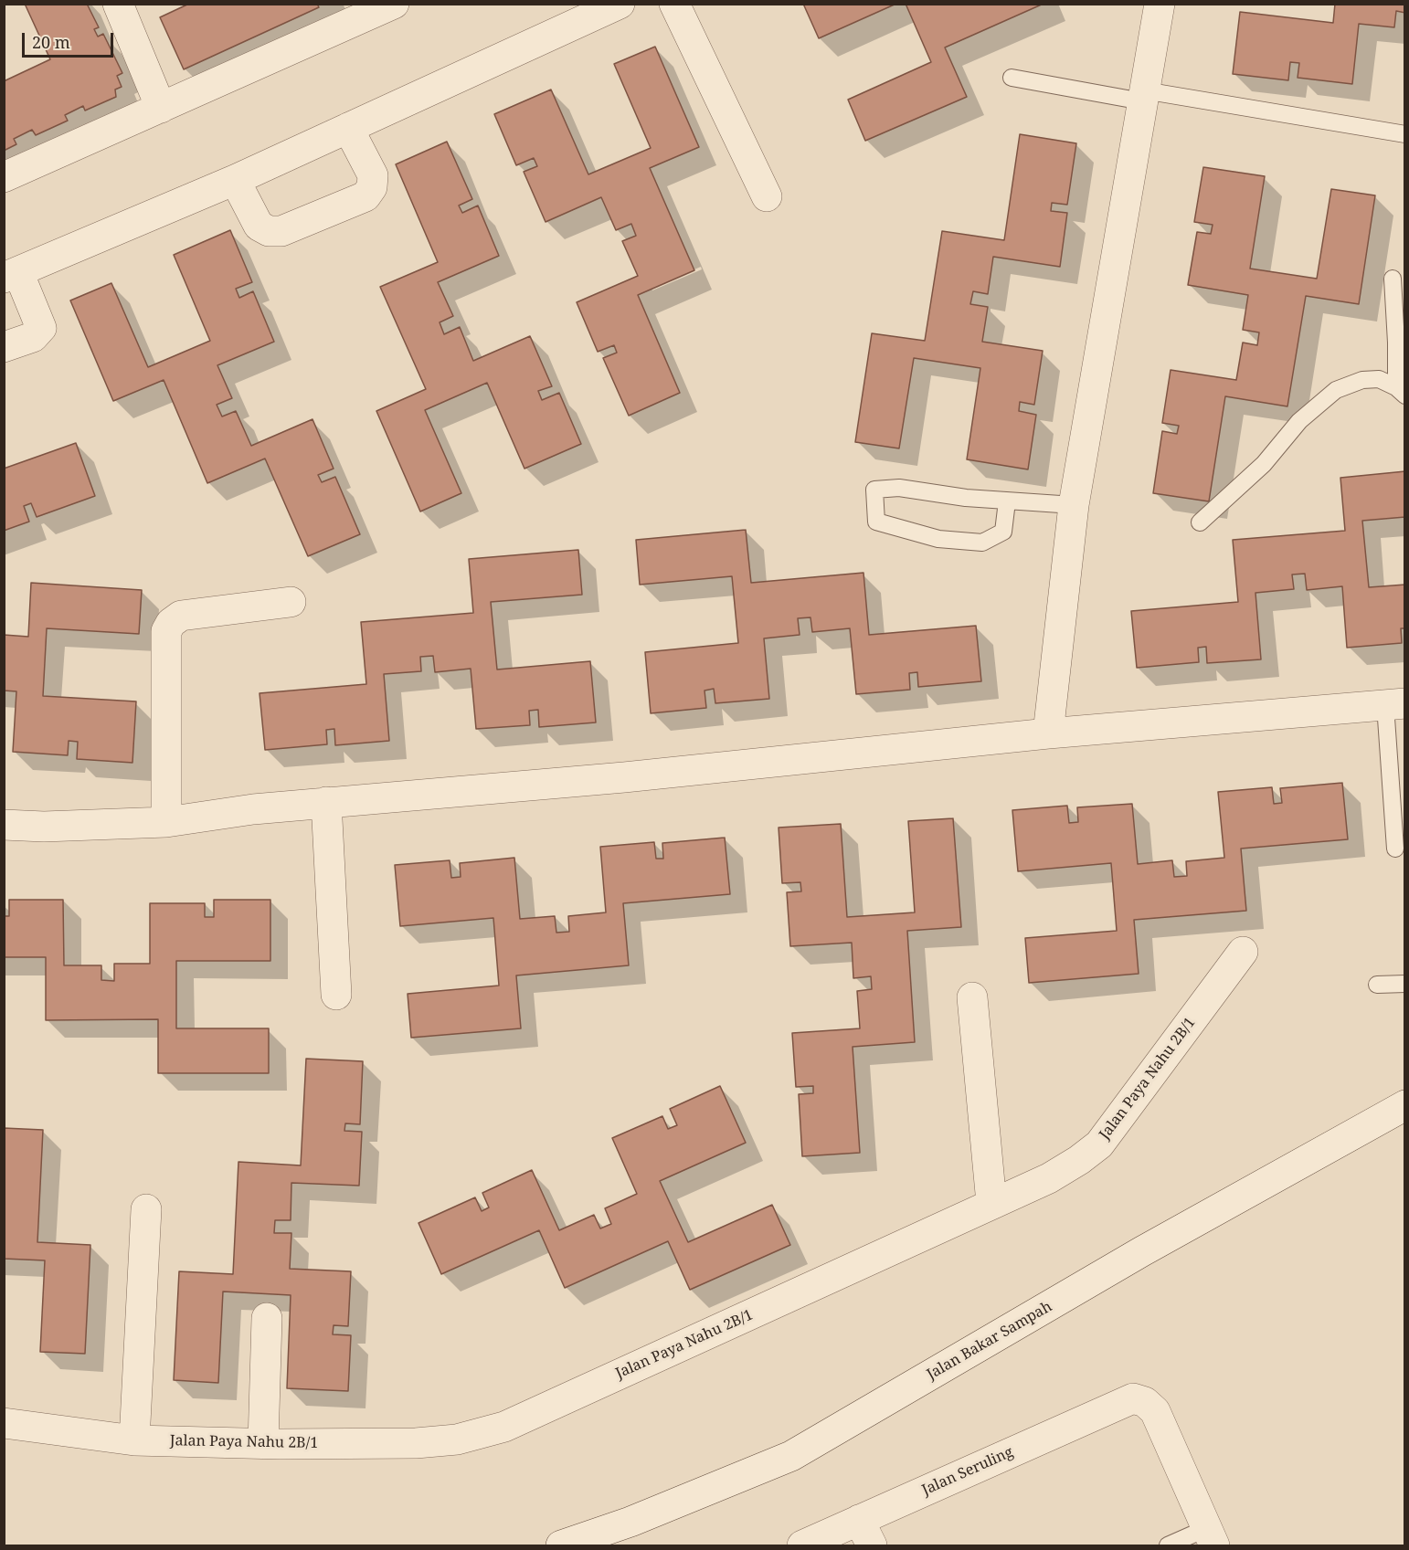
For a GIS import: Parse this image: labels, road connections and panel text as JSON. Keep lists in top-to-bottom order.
{
  "streets": {
    "street": ["Jalan Paya Nahu 2B/1", "Jalan Bakar Sampah", "Jalan Seruling"]
  },
  "scale_bar": "20 m"
}
